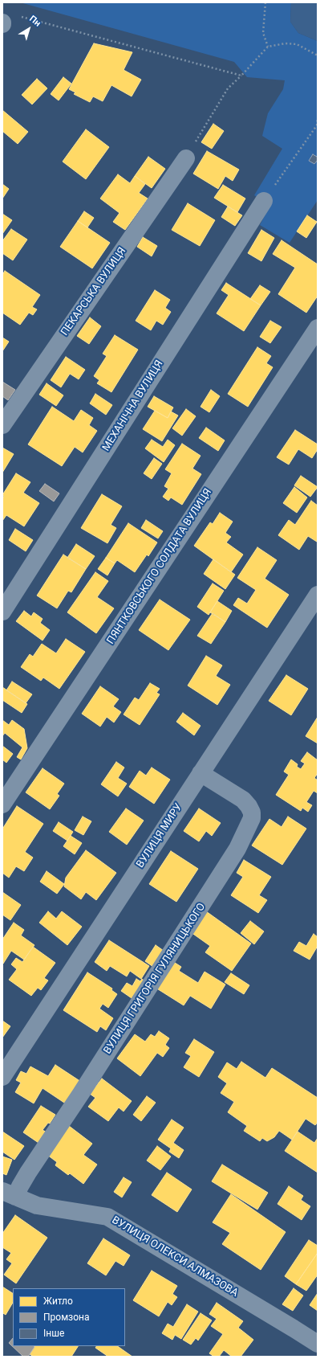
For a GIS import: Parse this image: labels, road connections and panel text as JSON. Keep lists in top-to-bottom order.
{
  "streets": {
    "street": [
      "ПЕКАРСЬКА ВУЛИЦЯ",
      "МЕХАНІЧНА ВУЛИЦЯ",
      "ПЯНТКОВСЬКОГО СОЛДАТА ВУЛИЦЯ",
      "ВУЛИЦЯ МИРУ",
      "ВУЛИЦЯ ГРИГОРІЯ ГУЛЯНИЦЬКОГО",
      "ВУЛИЦЯ ОЛЕКСИ АЛМАЗОВА"
    ]
  },
  "crossings": [
    ["ВУЛИЦЯ МИРУ", "ВУЛИЦЯ ГРИГОРІЯ ГУЛЯНИЦЬКОГО"],
    ["ВУЛИЦЯ ГРИГОРІЯ ГУЛЯНИЦЬКОГО", "ВУЛИЦЯ ОЛЕКСИ АЛМАЗОВА"]
  ],
  "legend": ["Житло", "Промзона", "Інше"],
  "north": "top right"
}
